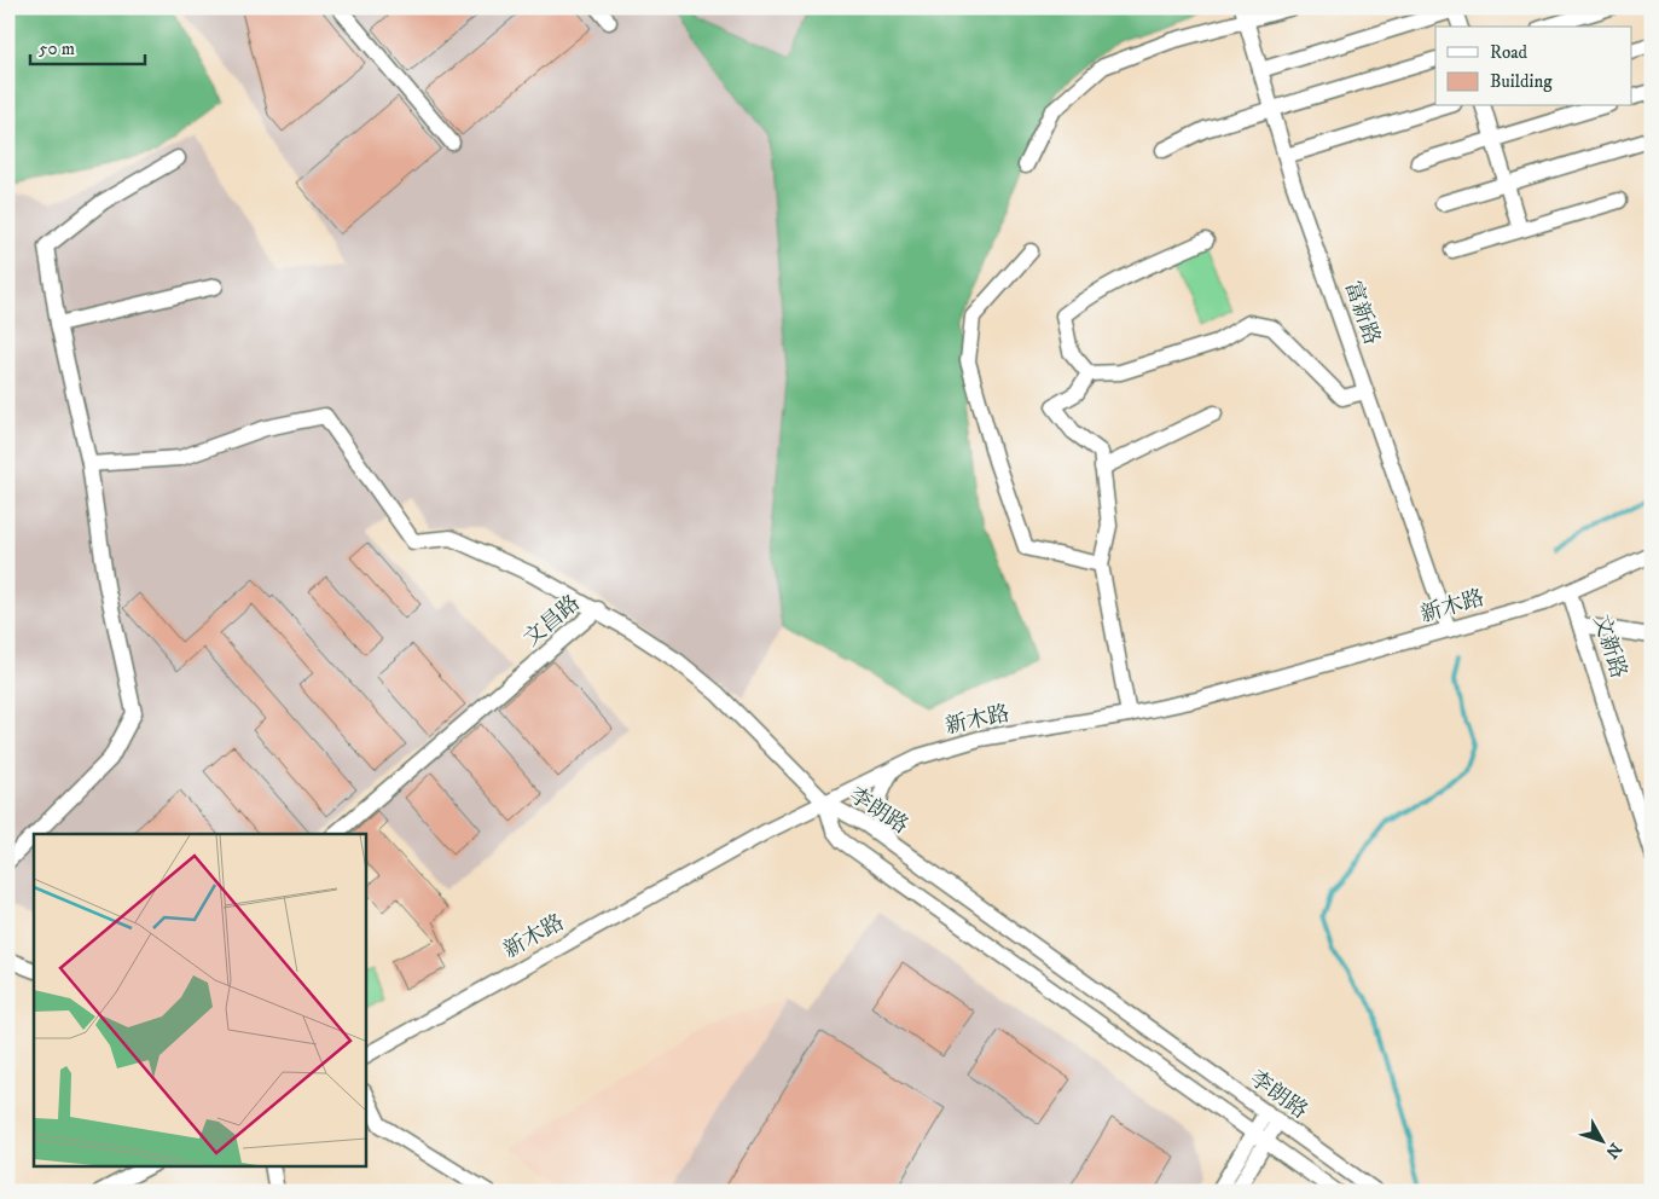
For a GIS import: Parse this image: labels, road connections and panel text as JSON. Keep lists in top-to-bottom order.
{
  "streets": {
    "street": [
      "富新路",
      "新木路",
      "文昌路",
      "文新路",
      "李朗路"
    ]
  },
  "crossings": [
    ["富新路", "新木路"],
    ["新木路", "文昌路"],
    ["新木路", "文新路"],
    ["新木路", "李朗路"],
    ["文昌路", "李朗路"]
  ],
  "legend": ["Road", "Building"],
  "scale_bar": "50 m",
  "north": "bottom right"
}
